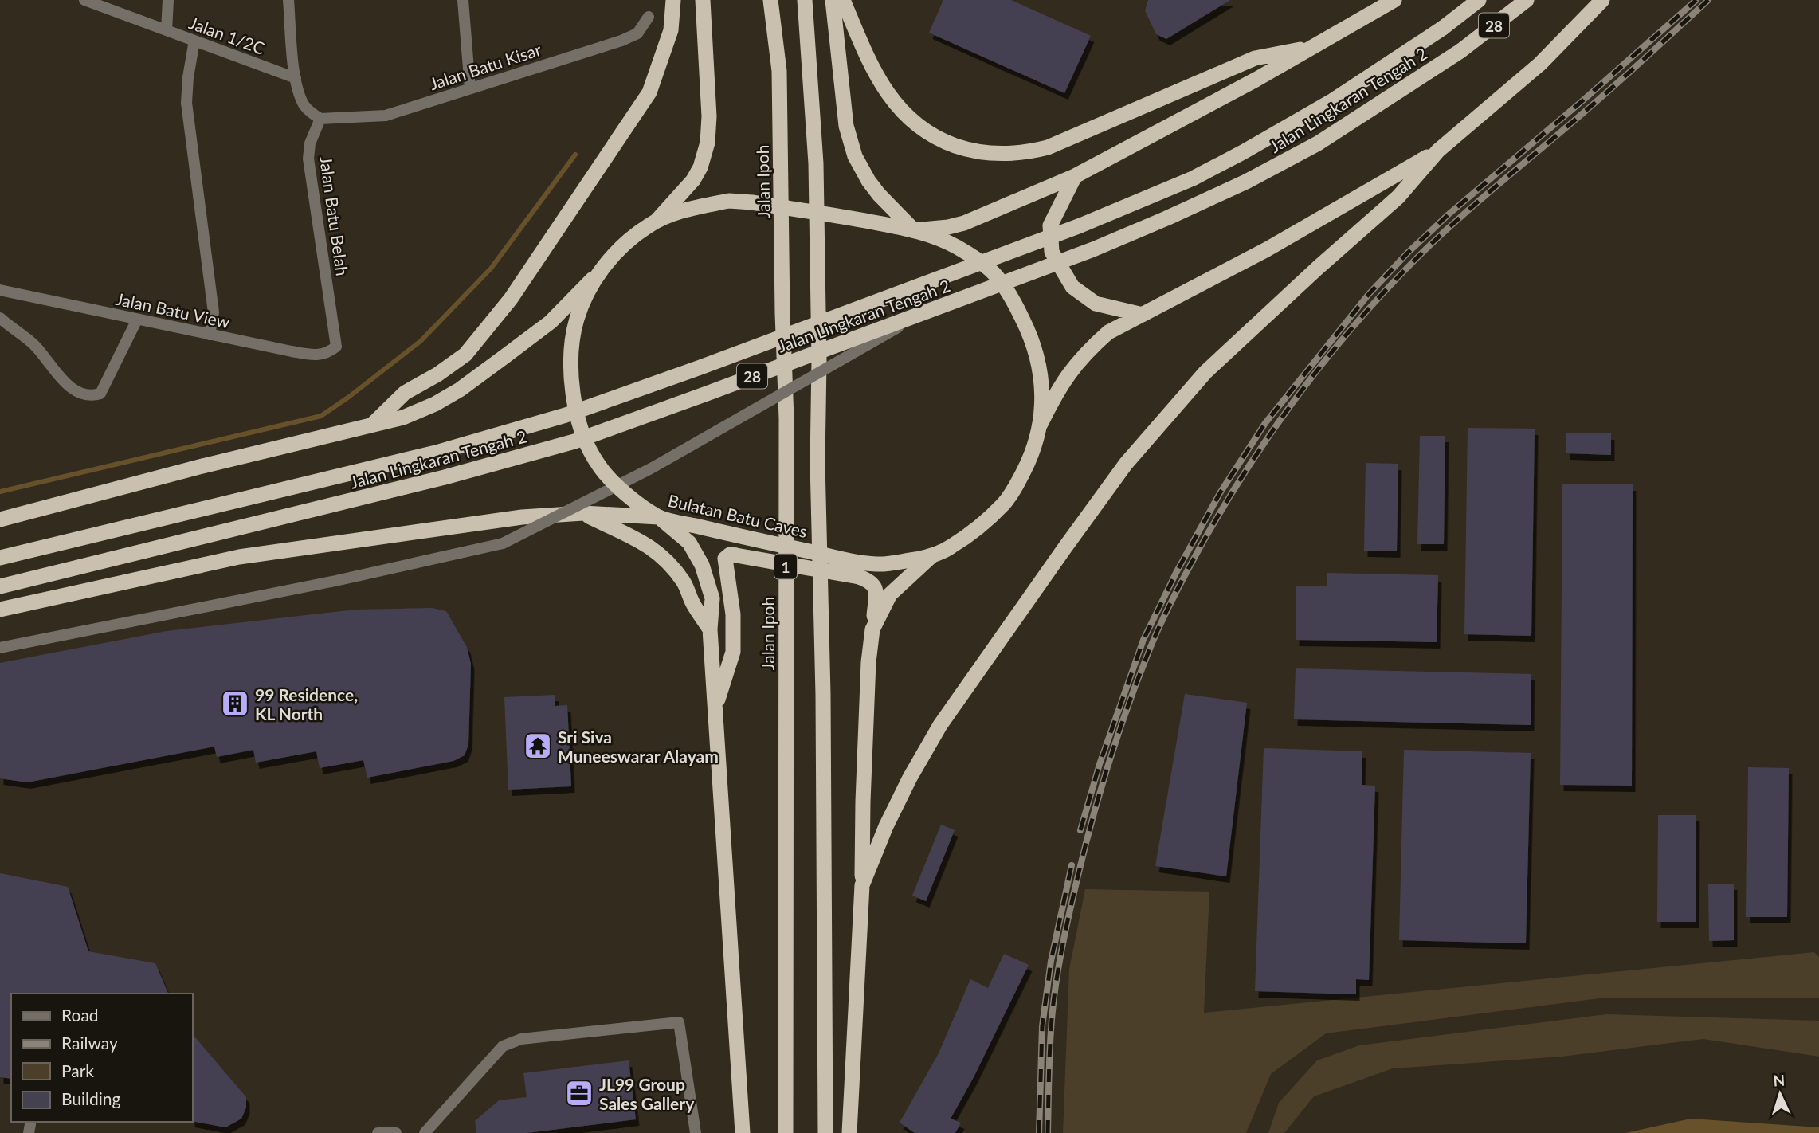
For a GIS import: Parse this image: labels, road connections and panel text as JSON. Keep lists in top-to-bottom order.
{
  "streets": {
    "highway": [
      "28",
      "Jalan Lingkaran Tengah 2",
      "Jalan Ipoh",
      "Bulatan Batu Caves",
      "1"
    ],
    "street": [
      "Jalan 1/2C",
      "Jalan Batu Kisar",
      "Jalan Batu Belah",
      "Jalan Batu View"
    ]
  },
  "crossings": [
    ["Jalan Batu Kisar", "Jalan Batu Belah"],
    ["Jalan Batu Belah", "Jalan Batu View"]
  ],
  "places": {
    "building": ["99 Residence, KL North"],
    "temple": ["Sri Siva Muneeswarar Alayam"],
    "office": ["JL99 Group Sales Gallery"]
  },
  "legend": [
    "Road",
    "Railway",
    "Park",
    "Building"
  ],
  "north": "top"
}
